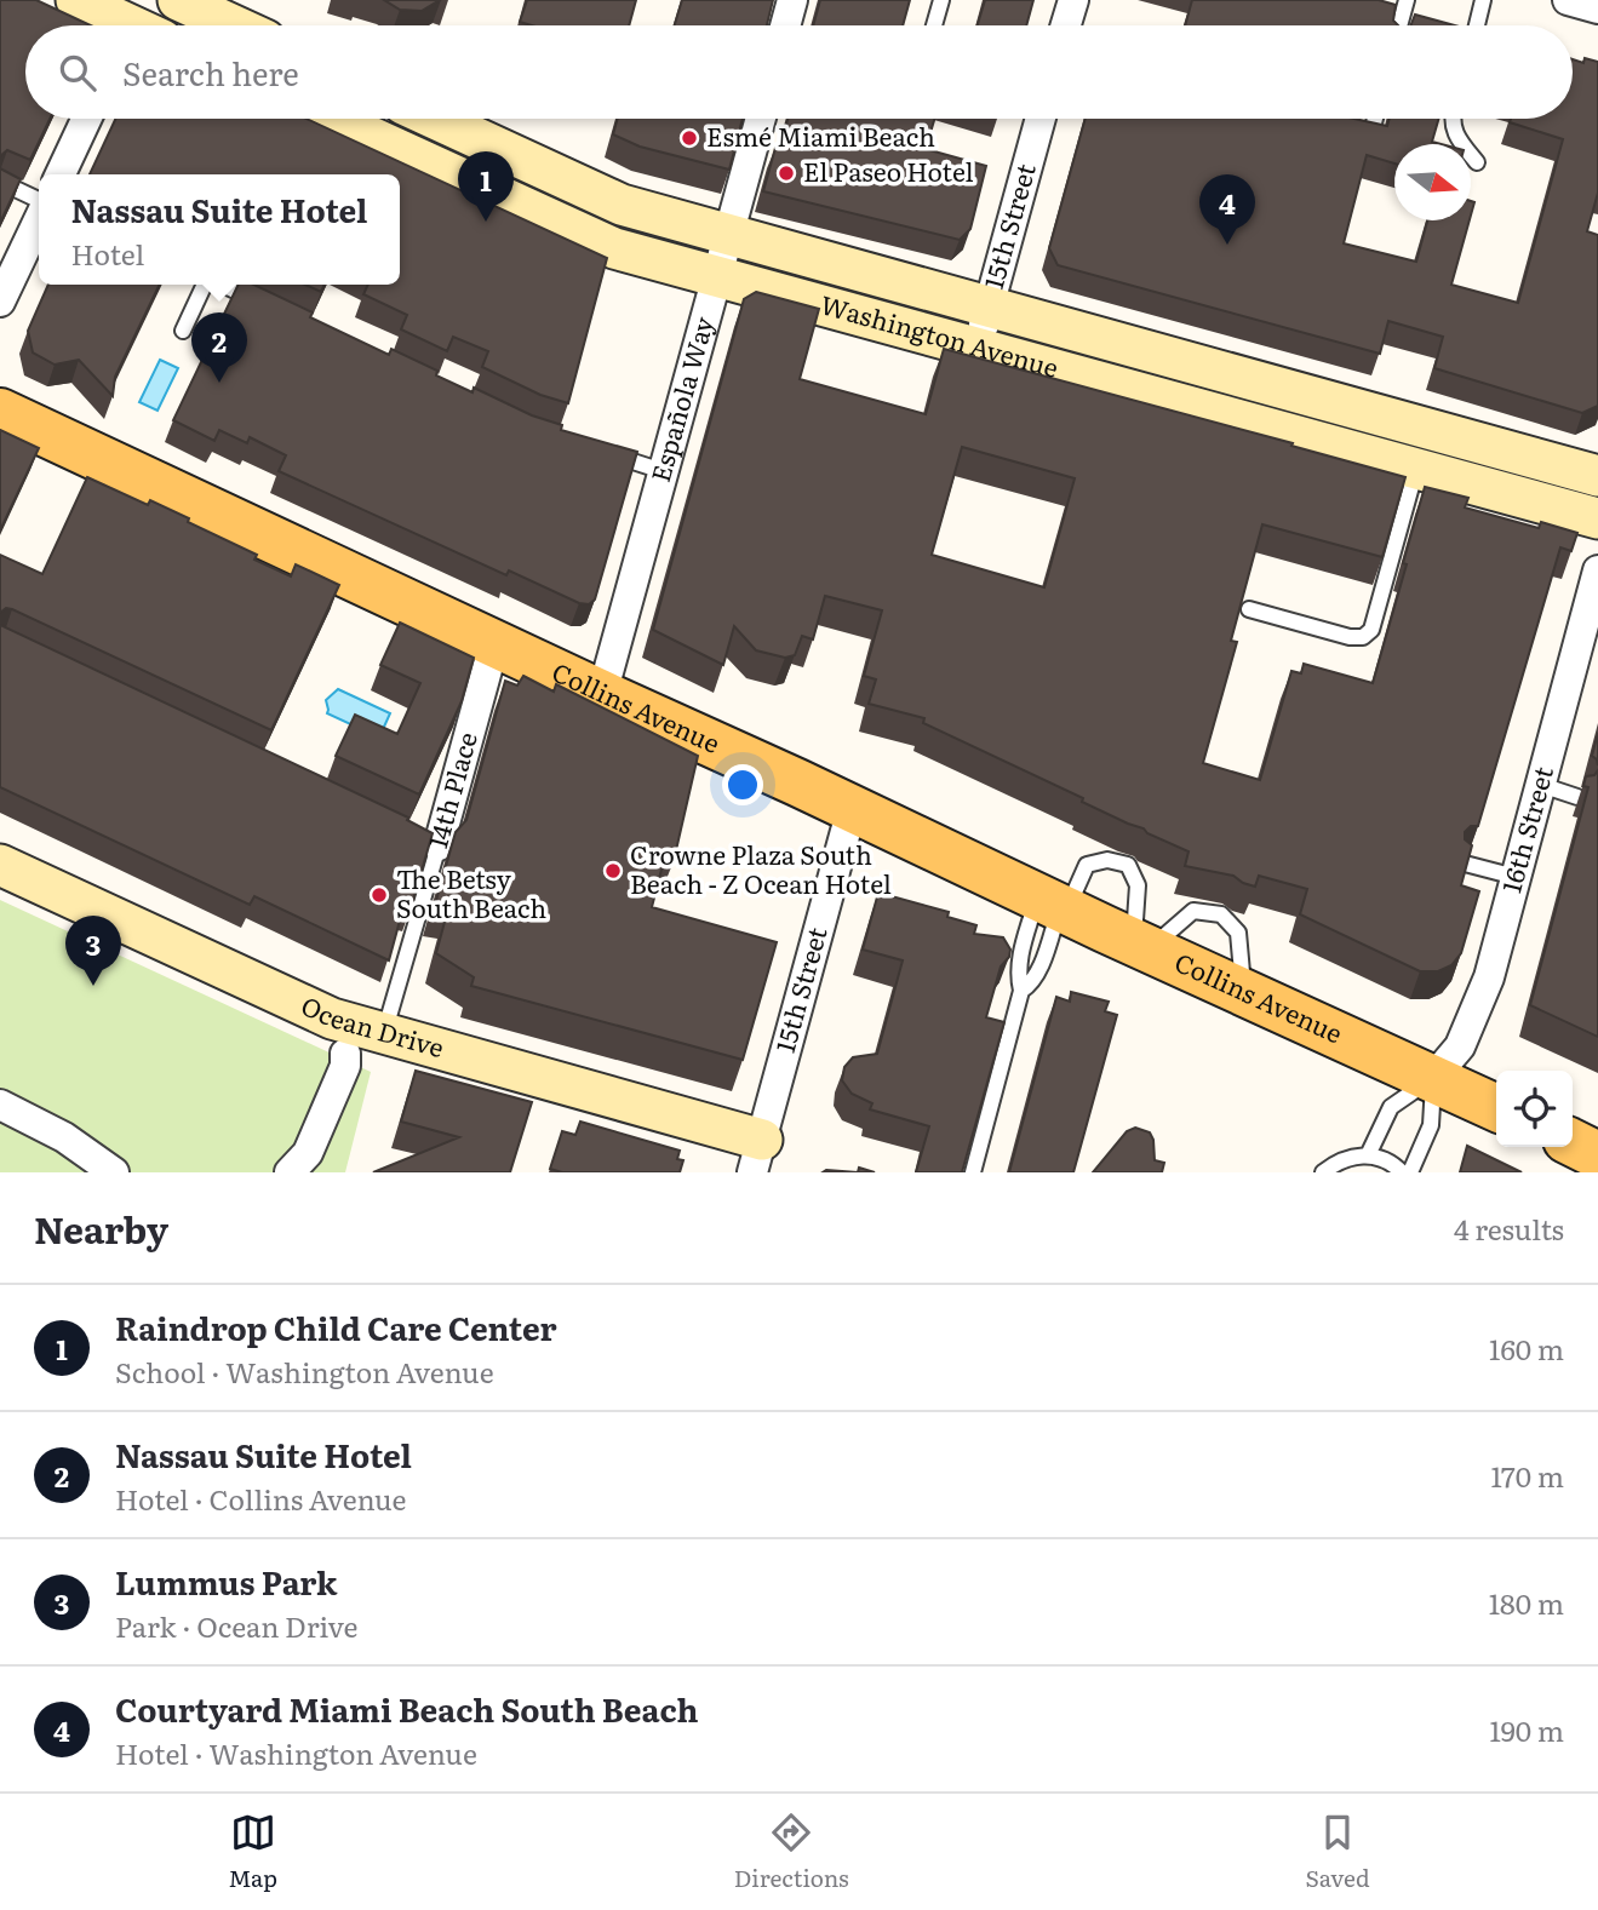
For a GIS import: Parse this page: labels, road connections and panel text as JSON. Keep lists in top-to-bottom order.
{
  "streets": {
    "main road": ["Washington Avenue", "Collins Avenue", "Ocean Drive"],
    "street": [
      "15th Street",
      "Española Way",
      "14th Place",
      "16th Street"
    ]
  },
  "crossings": [
    ["15th Street", "Washington Avenue"],
    ["15th Street", "Collins Avenue"],
    ["15th Street", "Ocean Drive"],
    ["Washington Avenue", "Española Way"],
    ["Española Way", "Collins Avenue"],
    ["Collins Avenue", "14th Place"],
    ["Collins Avenue", "16th Street"],
    ["14th Place", "Ocean Drive"]
  ],
  "places": [
    "Esmé Miami Beach",
    "El Paseo Hotel",
    "Crowne Plaza South Beach - Z Ocean Hotel",
    "The Betsy South Beach"
  ],
  "north": "right",
  "page": {
    "search": "Search here",
    "pins": [
      "1",
      "4",
      "2",
      "3"
    ],
    "popup": ["Nassau Suite Hotel", "Hotel"],
    "heading": ["Nearby", "4 results"],
    "list": [
      {
        "mark": "1",
        "name": "Raindrop Child Care Center",
        "note": "School · Washington Avenue",
        "value": "160 m"
      },
      {
        "mark": "2",
        "name": "Nassau Suite Hotel",
        "note": "Hotel · Collins Avenue",
        "value": "170 m"
      },
      {
        "mark": "3",
        "name": "Lummus Park",
        "note": "Park · Ocean Drive",
        "value": "180 m"
      },
      {
        "mark": "4",
        "name": "Courtyard Miami Beach South Beach",
        "note": "Hotel · Washington Avenue",
        "value": "190 m"
      }
    ],
    "nav": ["Map", "Directions", "Saved"]
  }
}
